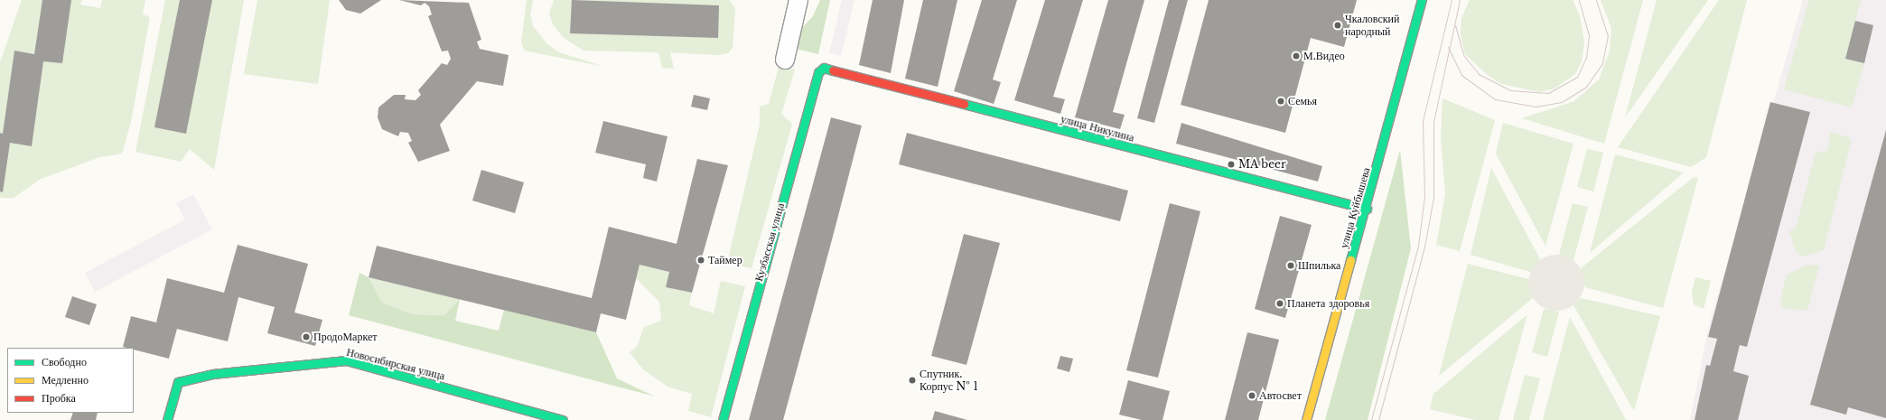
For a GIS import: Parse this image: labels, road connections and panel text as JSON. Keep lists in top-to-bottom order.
{
  "streets": {
    "street": [
      "улица Никулина",
      "улица Куйбышева",
      "Кузбасская улица",
      "Новосибирская улица"
    ]
  },
  "crossings": [
    ["улица Никулина", "улица Куйбышева"],
    ["улица Никулина", "Кузбасская улица"]
  ],
  "places": [
    "Чкаловский народный",
    "М.Видео",
    "Семья",
    "MA beer",
    "Таймер",
    "Шпилька",
    "Планета здоровья",
    "ПродоМаркет",
    "Спутник. Корпус № 1",
    "Автосвет"
  ],
  "legend": ["Свободно", "Медленно", "Пробка"]
}
